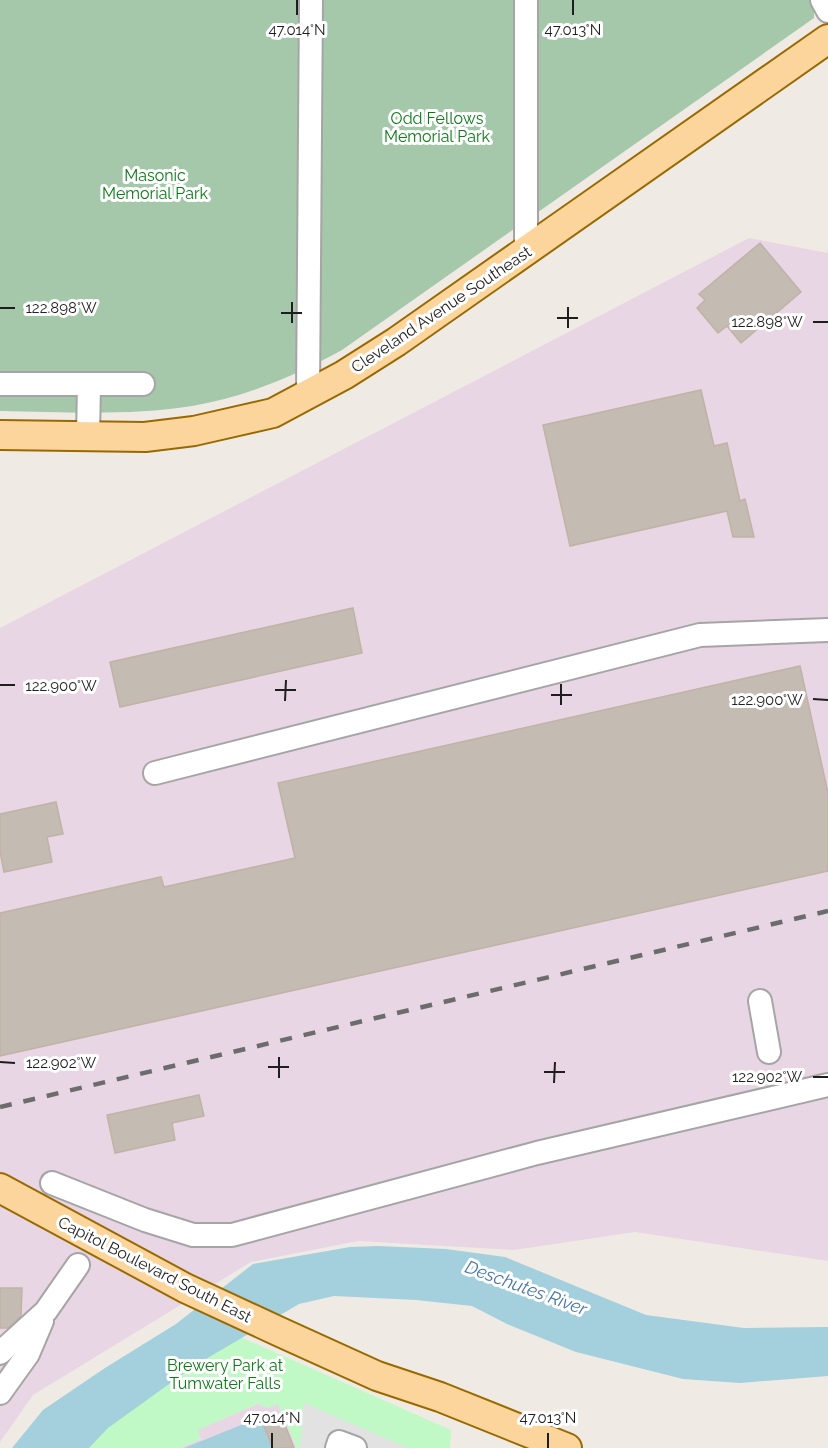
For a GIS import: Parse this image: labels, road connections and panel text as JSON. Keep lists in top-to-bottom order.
{
  "streets": {
    "main road": ["Cleveland Avenue Southeast", "Capitol Boulevard South East"]
  },
  "water": ["Deschutes River"],
  "parks": ["Odd Fellows Memorial Park", "Masonic Memorial Park", "Brewery Park at Tumwater Falls"],
  "coordinates": [
    "47.014°N",
    "47.013°N",
    "122.898°W",
    "122.900°W",
    "122.902°W"
  ]
}
